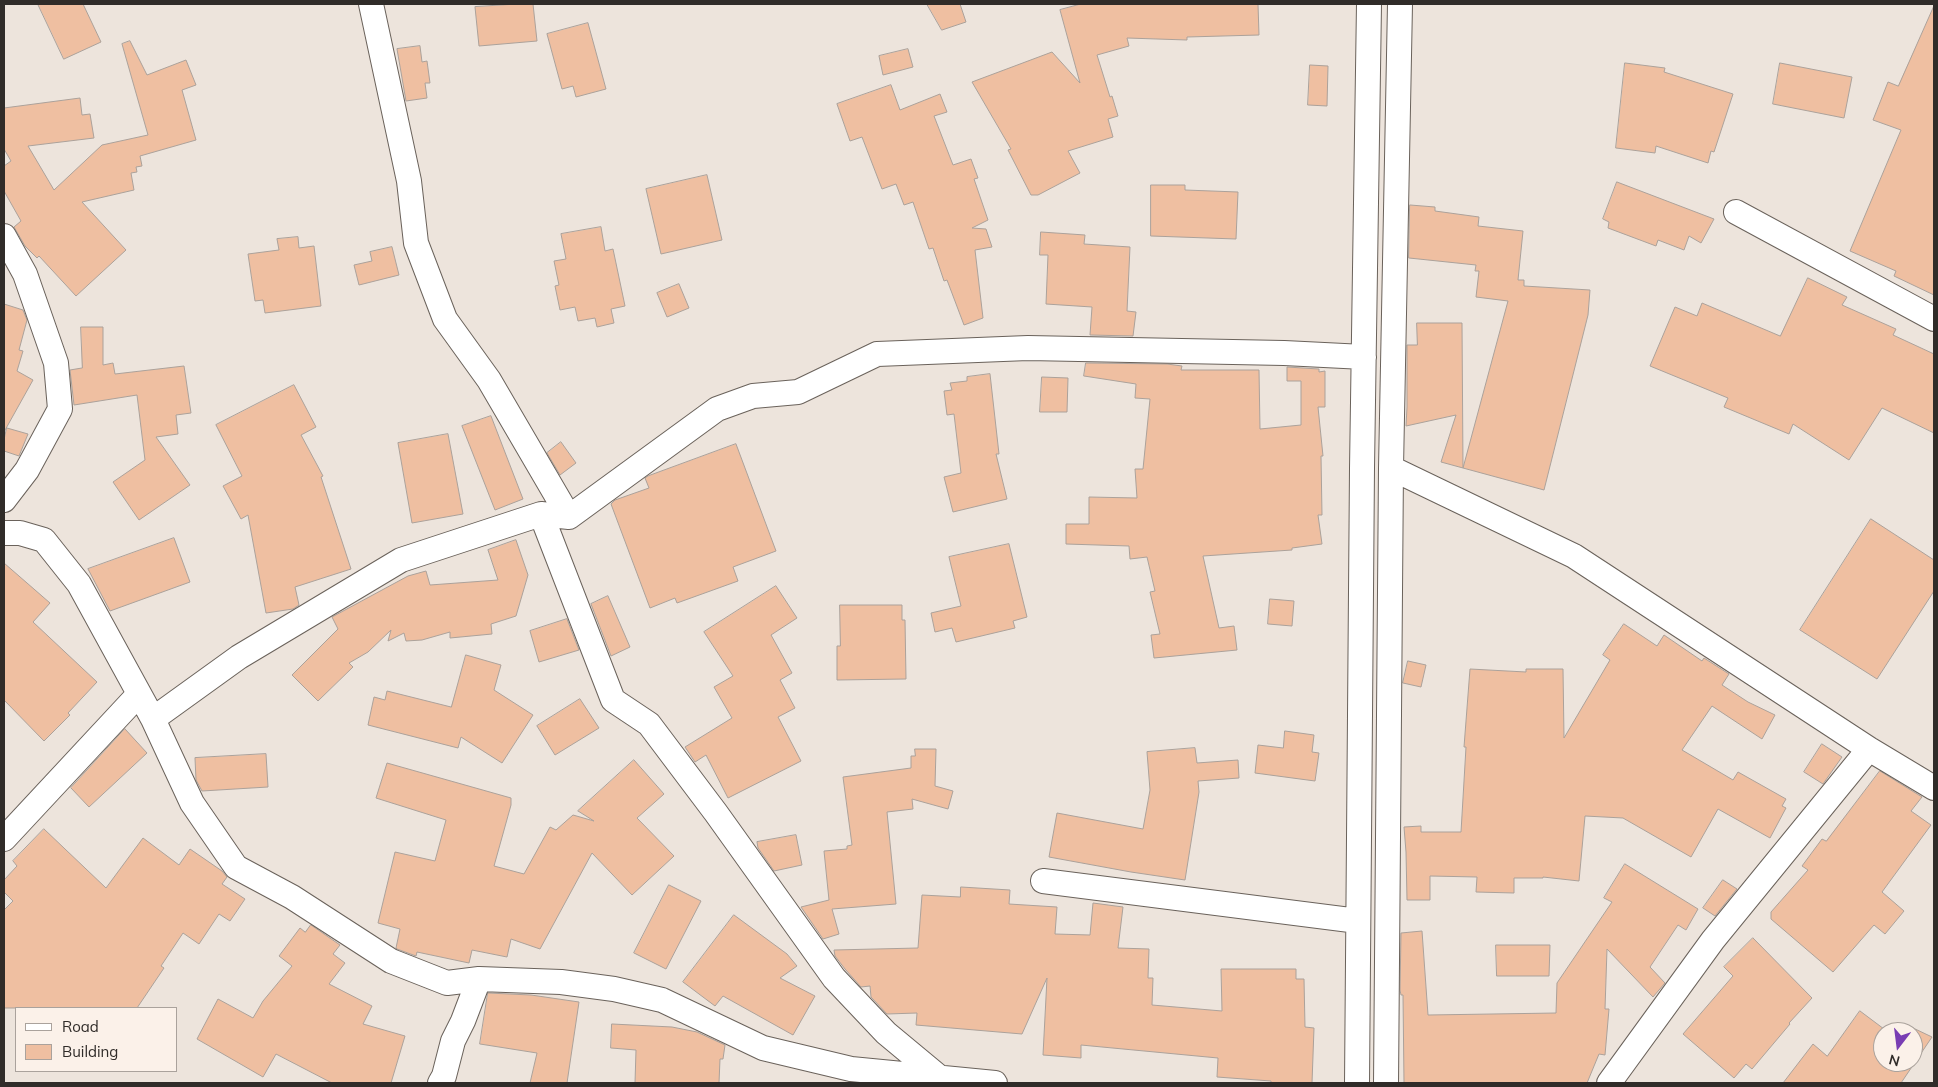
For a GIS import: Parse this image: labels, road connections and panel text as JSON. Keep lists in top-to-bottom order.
{
  "legend": ["Road", "Building"],
  "north": "bottom"
}
